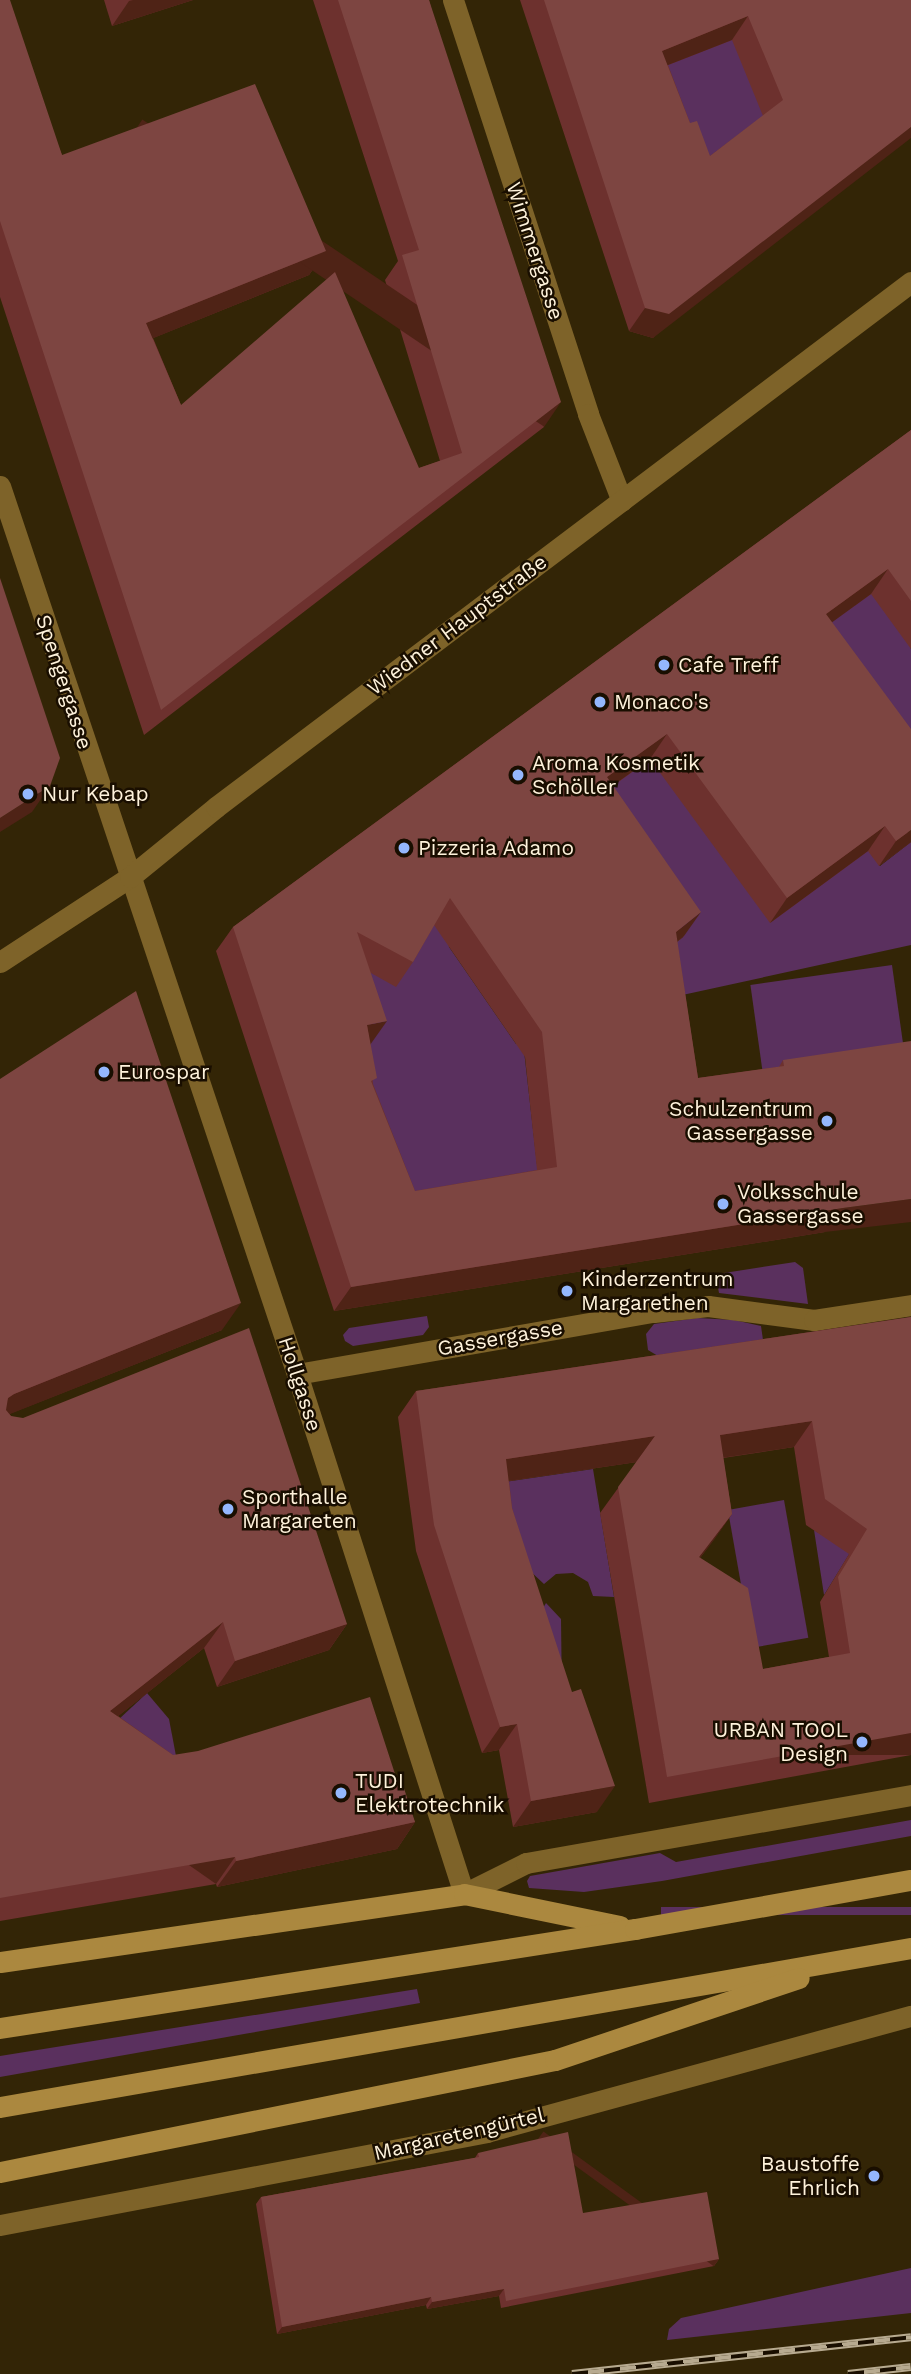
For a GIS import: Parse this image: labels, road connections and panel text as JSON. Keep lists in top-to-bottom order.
{
  "streets": {
    "street": [
      "Wimmergasse",
      "Wiedner Hauptstraße",
      "Spengergasse",
      "Gassergasse",
      "Hollgasse",
      "Margaretengürtel"
    ]
  },
  "crossings": [
    ["Wimmergasse", "Wiedner Hauptstraße"],
    ["Wiedner Hauptstraße", "Spengergasse"],
    ["Wiedner Hauptstraße", "Hollgasse"],
    ["Spengergasse", "Hollgasse"],
    ["Gassergasse", "Hollgasse"]
  ],
  "places": [
    "Cafe Treff",
    "Monaco's",
    "Aroma Kosmetik Schöller",
    "Nur Kebap",
    "Pizzeria Adamo",
    "Eurospar",
    "Schulzentrum Gassergasse",
    "Volksschule Gassergasse",
    "Kinderzentrum Margarethen",
    "Sporthalle Margareten",
    "URBAN TOOL Design",
    "TUDI Elektrotechnik",
    "Baustoffe Ehrlich"
  ]
}
